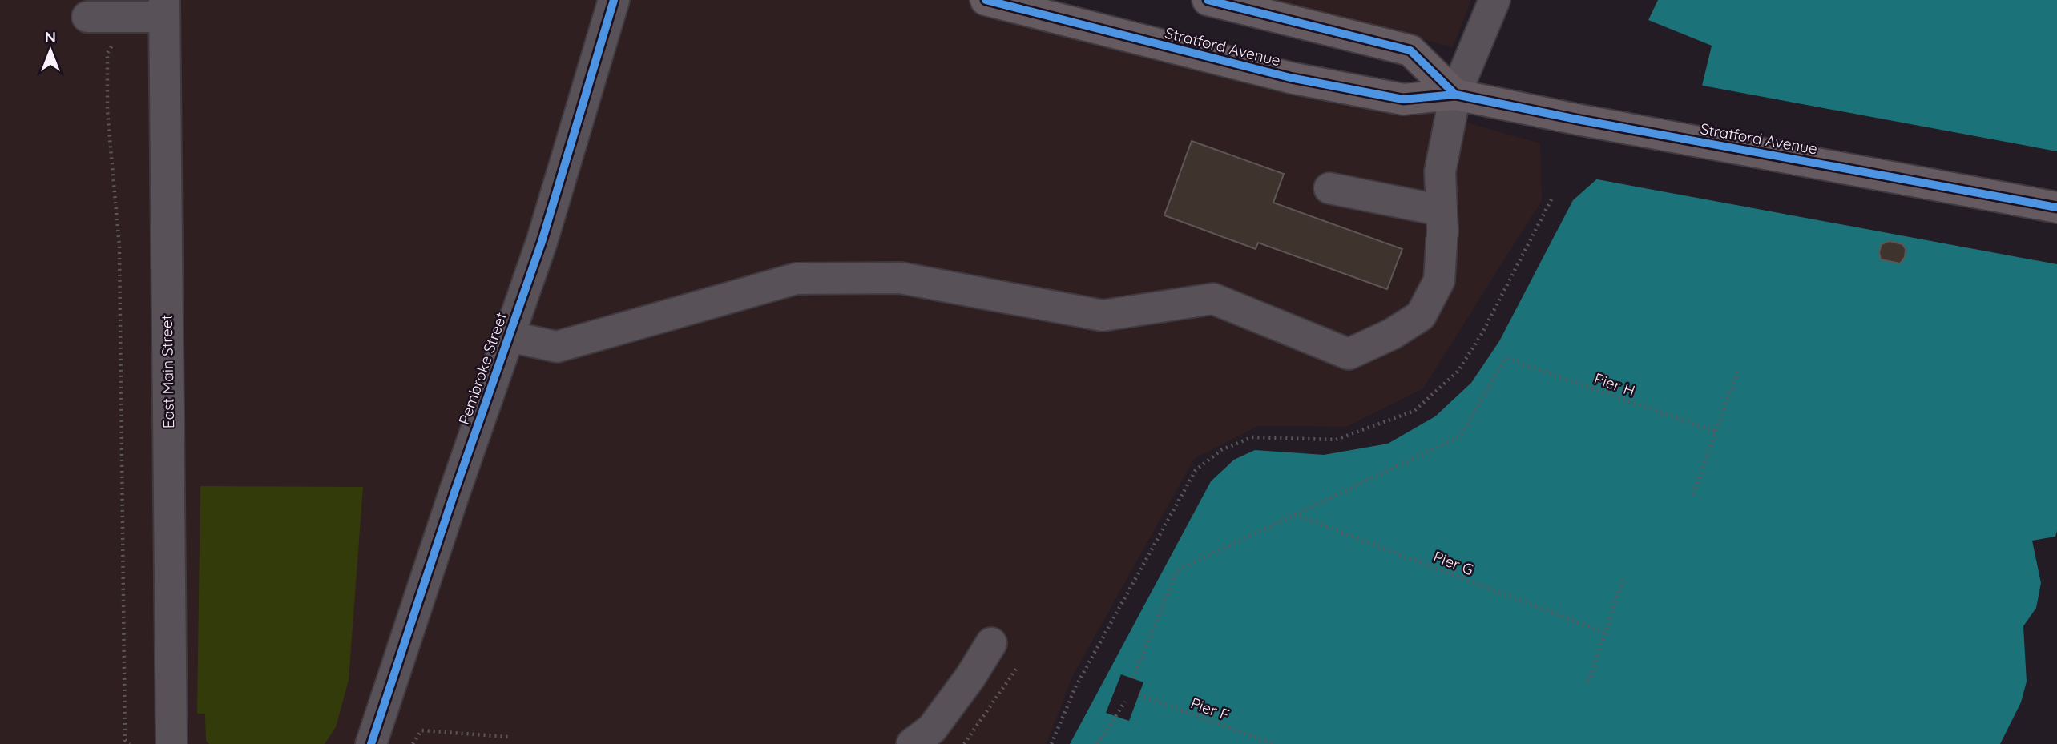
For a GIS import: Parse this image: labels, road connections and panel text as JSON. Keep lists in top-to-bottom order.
{
  "streets": {
    "main road": ["Stratford Avenue"],
    "street": ["Pembroke Street", "East Main Street"],
    "path": ["Pier H", "Pier G", "Pier F"]
  },
  "crossings": [
    ["Pier H", "Pier G"]
  ],
  "north": "top"
}
